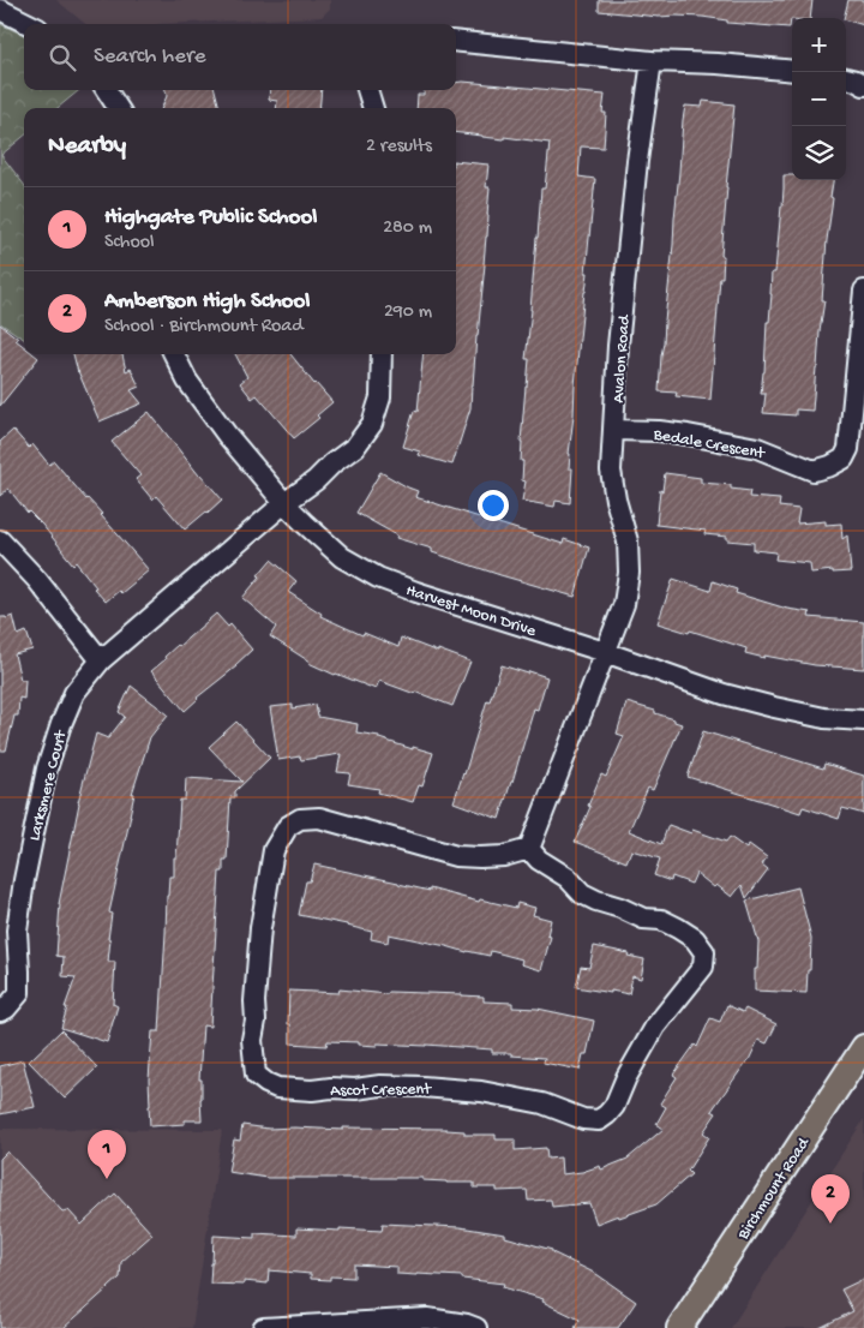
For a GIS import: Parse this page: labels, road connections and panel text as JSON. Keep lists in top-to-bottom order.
{
  "streets": {
    "main road": ["Birchmount Road"],
    "street": [
      "Avalon Road",
      "Bedale Crescent",
      "Harvest Moon Drive",
      "Larksmere Court",
      "Ascot Crescent"
    ]
  },
  "crossings": [
    ["Avalon Road", "Bedale Crescent"],
    ["Avalon Road", "Harvest Moon Drive"],
    ["Harvest Moon Drive", "Larksmere Court"]
  ],
  "page": {
    "map_buttons": ["+", "−"],
    "search": "Search here",
    "heading": ["Nearby", "2 results"],
    "list": [
      {
        "mark": "1",
        "name": "Highgate Public School",
        "note": "School",
        "value": "280 m"
      },
      {
        "mark": "2",
        "name": "Amberson High School",
        "note": "School · Birchmount Road",
        "value": "290 m"
      }
    ],
    "pins": ["1", "2"]
  }
}
